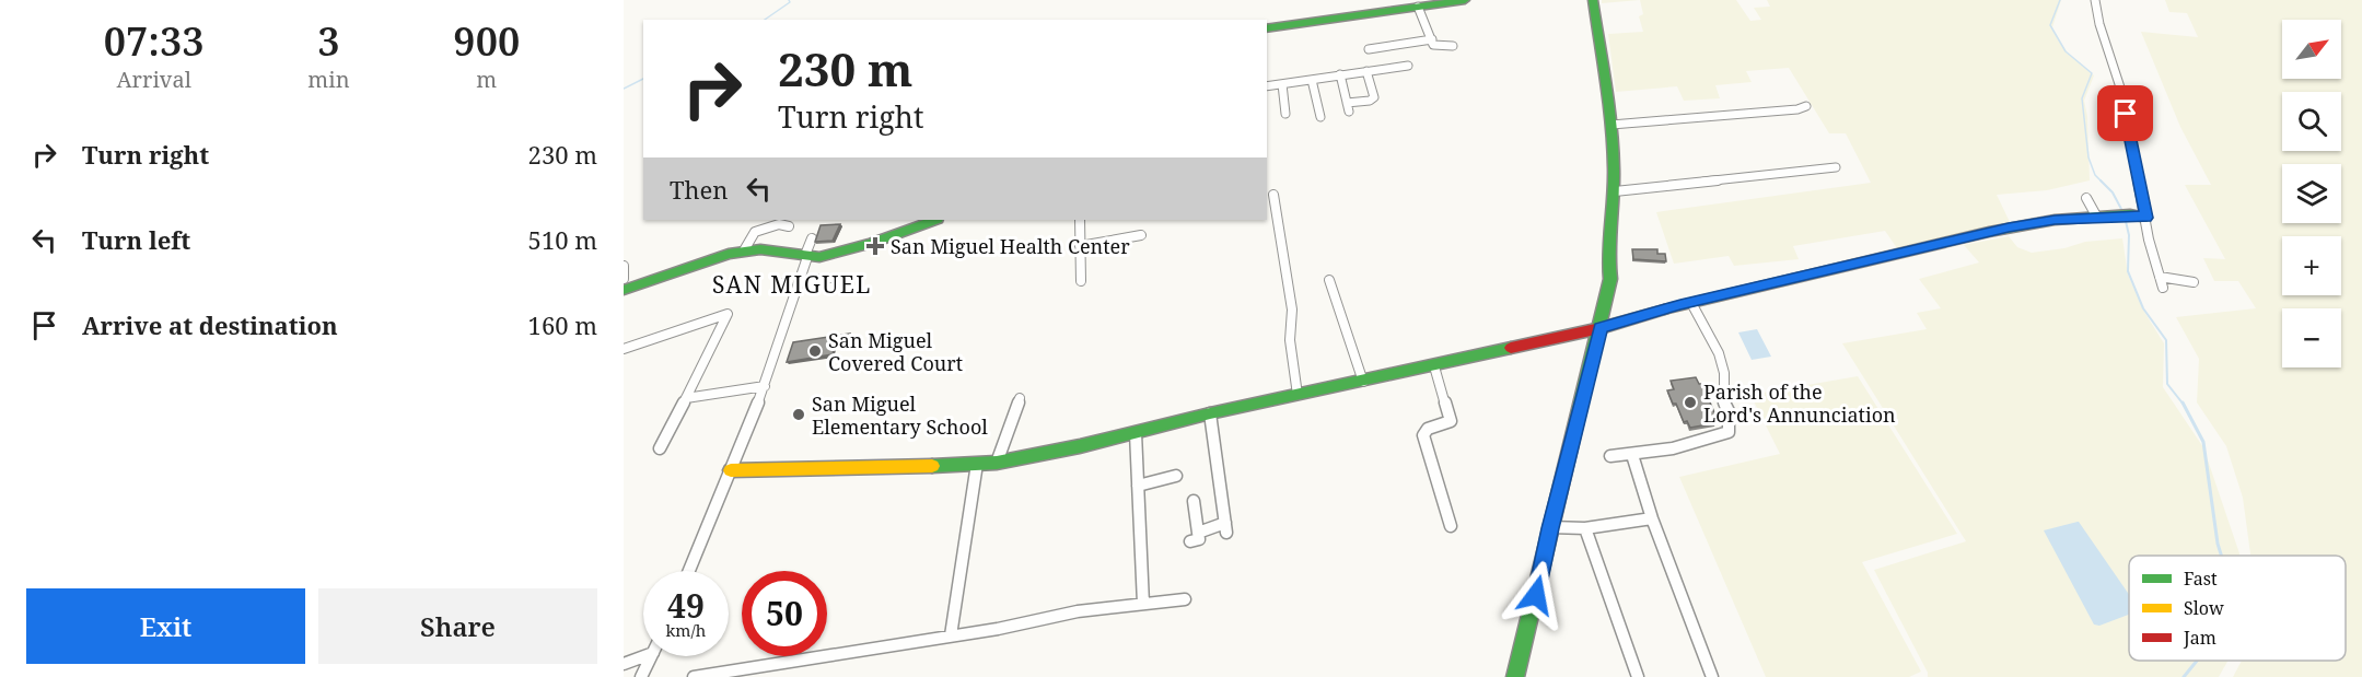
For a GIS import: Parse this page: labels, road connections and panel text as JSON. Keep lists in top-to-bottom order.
{
  "districts": ["SAN MIGUEL"],
  "places": {
    "health": ["San Miguel Health Center"],
    "other": ["San Miguel Covered Court", "Parish of the Lord's Annunciation", "San Miguel Elementary School"]
  },
  "legend": ["Fast", "Slow", "Jam"],
  "north": "top right",
  "page": {
    "eta": [
      "07:33",
      "Arrival",
      "3",
      "min",
      "900",
      "m"
    ],
    "map_buttons": ["+", "−"],
    "turn": ["230 m", "Turn right"],
    "list": [
      {
        "name": "Turn right",
        "value": "230 m"
      },
      {
        "name": "Turn left",
        "value": "510 m"
      },
      {
        "name": "Arrive at destination",
        "value": "160 m"
      }
    ],
    "then": "Then",
    "speed": "49 km/h",
    "limit": "50",
    "buttons": ["Exit", "Share"]
  }
}
